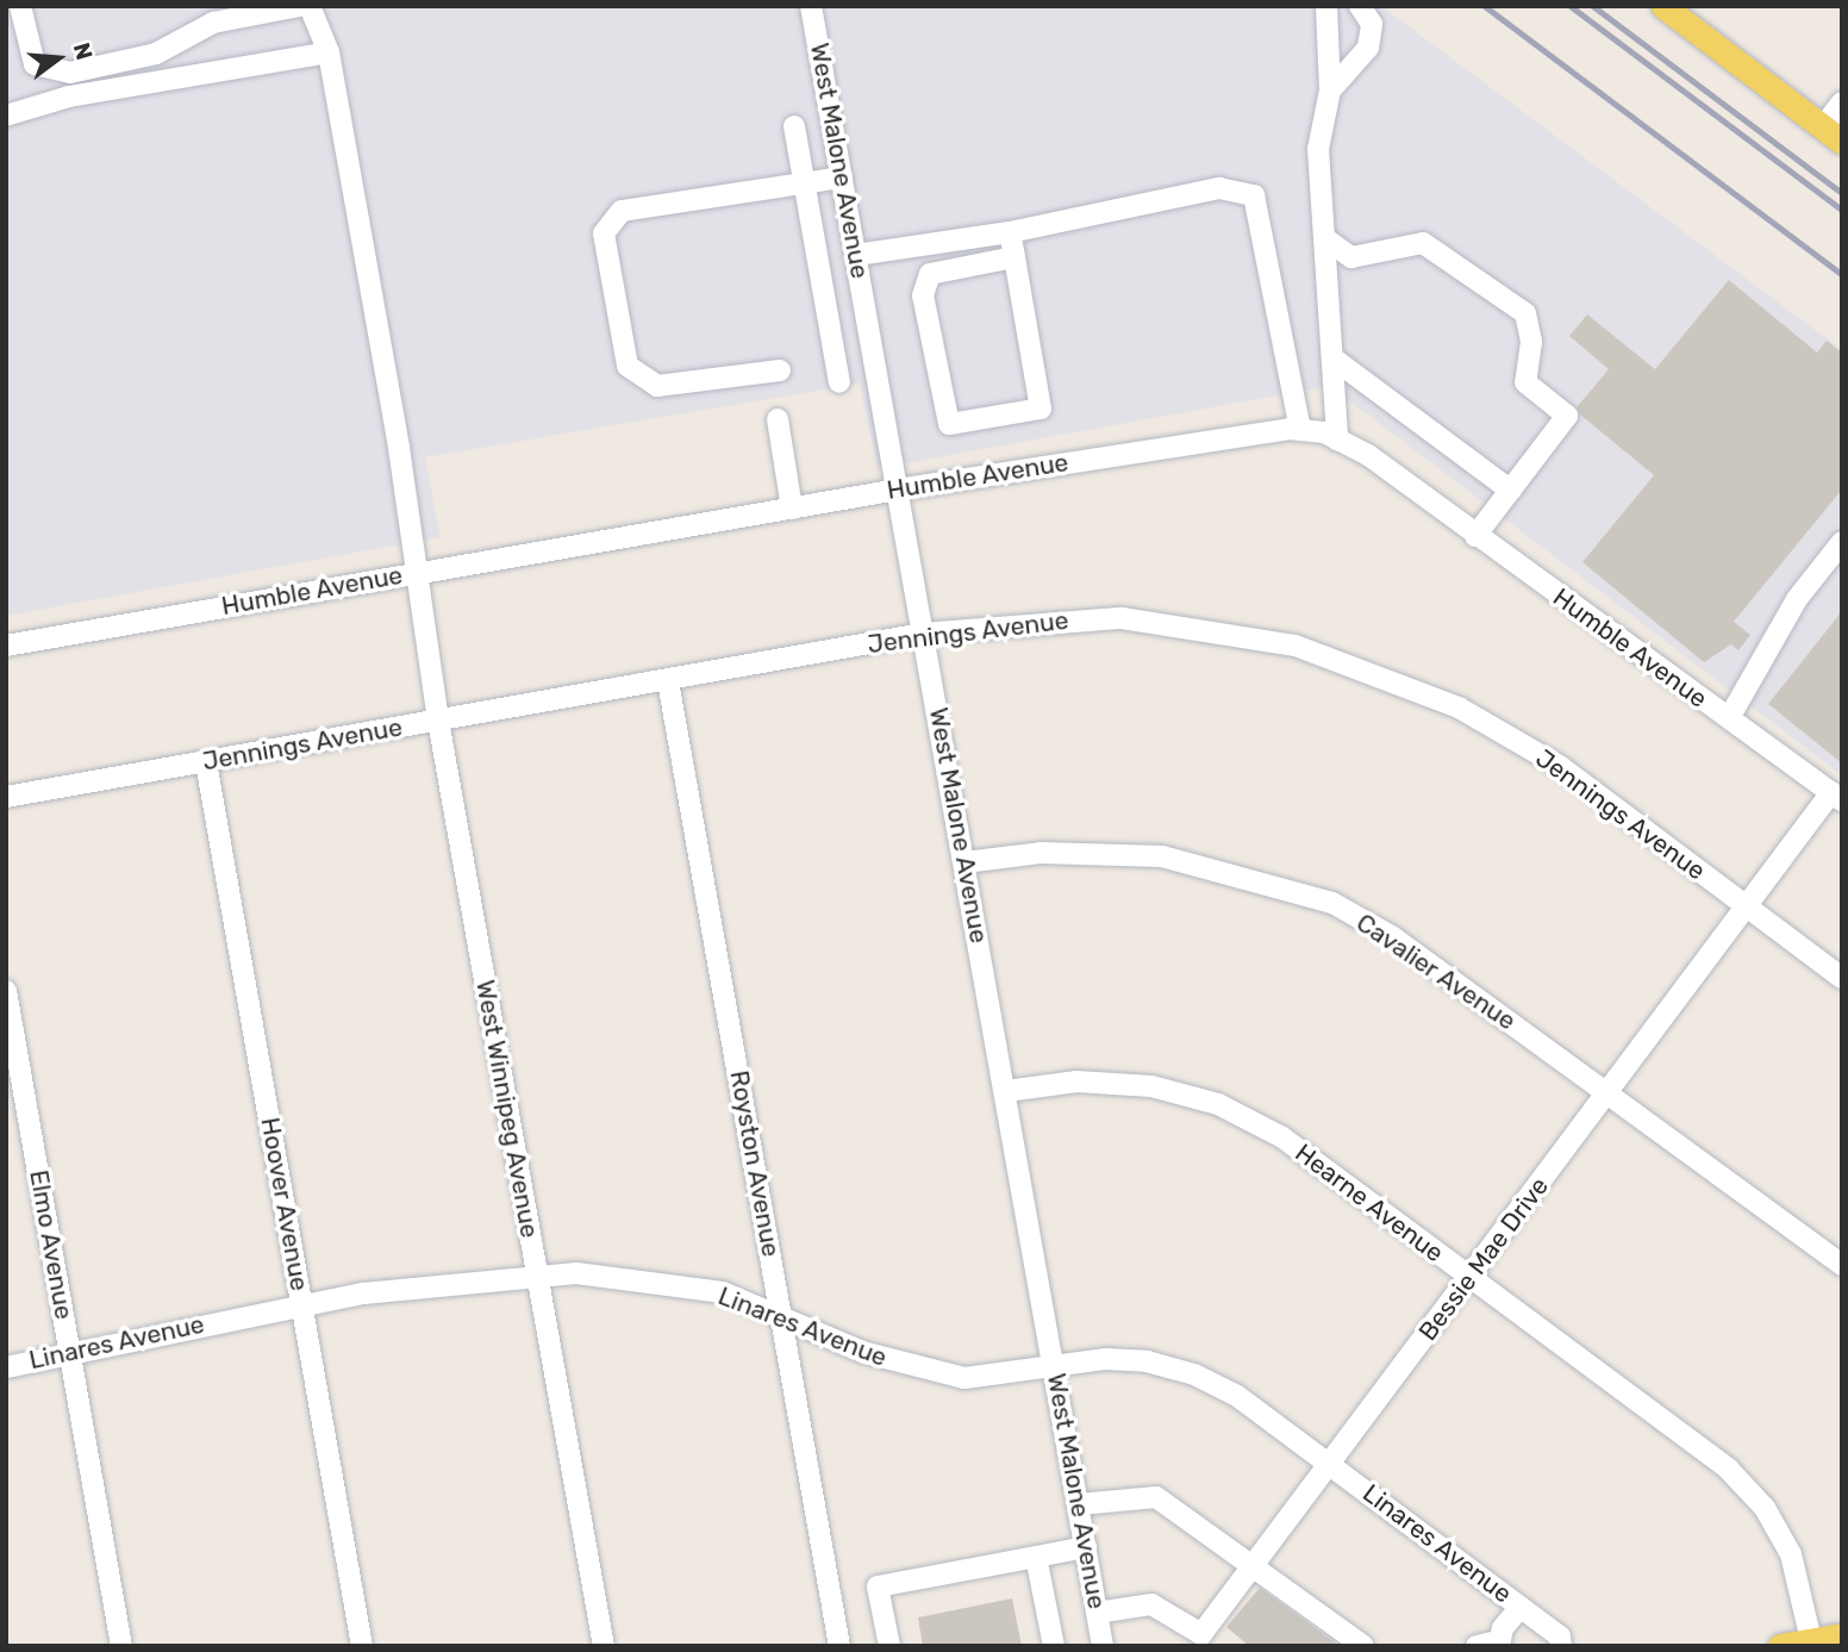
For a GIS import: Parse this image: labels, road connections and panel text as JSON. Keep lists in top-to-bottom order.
{
  "streets": {
    "street": [
      "West Malone Avenue",
      "Humble Avenue",
      "Jennings Avenue",
      "Cavalier Avenue",
      "West Winnipeg Avenue",
      "Royston Avenue",
      "Hearne Avenue",
      "Hoover Avenue",
      "Elmo Avenue",
      "Bessie Mae Drive",
      "Linares Avenue"
    ]
  },
  "crossings": [
    ["West Malone Avenue", "Humble Avenue"],
    ["West Malone Avenue", "Jennings Avenue"],
    ["West Malone Avenue", "Cavalier Avenue"],
    ["West Malone Avenue", "Hearne Avenue"],
    ["West Malone Avenue", "Bessie Mae Drive"],
    ["West Malone Avenue", "Linares Avenue"],
    ["Humble Avenue", "West Winnipeg Avenue"],
    ["Humble Avenue", "Bessie Mae Drive"],
    ["Jennings Avenue", "West Winnipeg Avenue"],
    ["Jennings Avenue", "Royston Avenue"],
    ["Jennings Avenue", "Hoover Avenue"],
    ["Jennings Avenue", "Bessie Mae Drive"],
    ["Cavalier Avenue", "Bessie Mae Drive"],
    ["West Winnipeg Avenue", "Linares Avenue"],
    ["Royston Avenue", "Linares Avenue"],
    ["Hearne Avenue", "Bessie Mae Drive"],
    ["Hoover Avenue", "Linares Avenue"],
    ["Elmo Avenue", "Linares Avenue"],
    ["Bessie Mae Drive", "Linares Avenue"]
  ],
  "north": "right"
}
